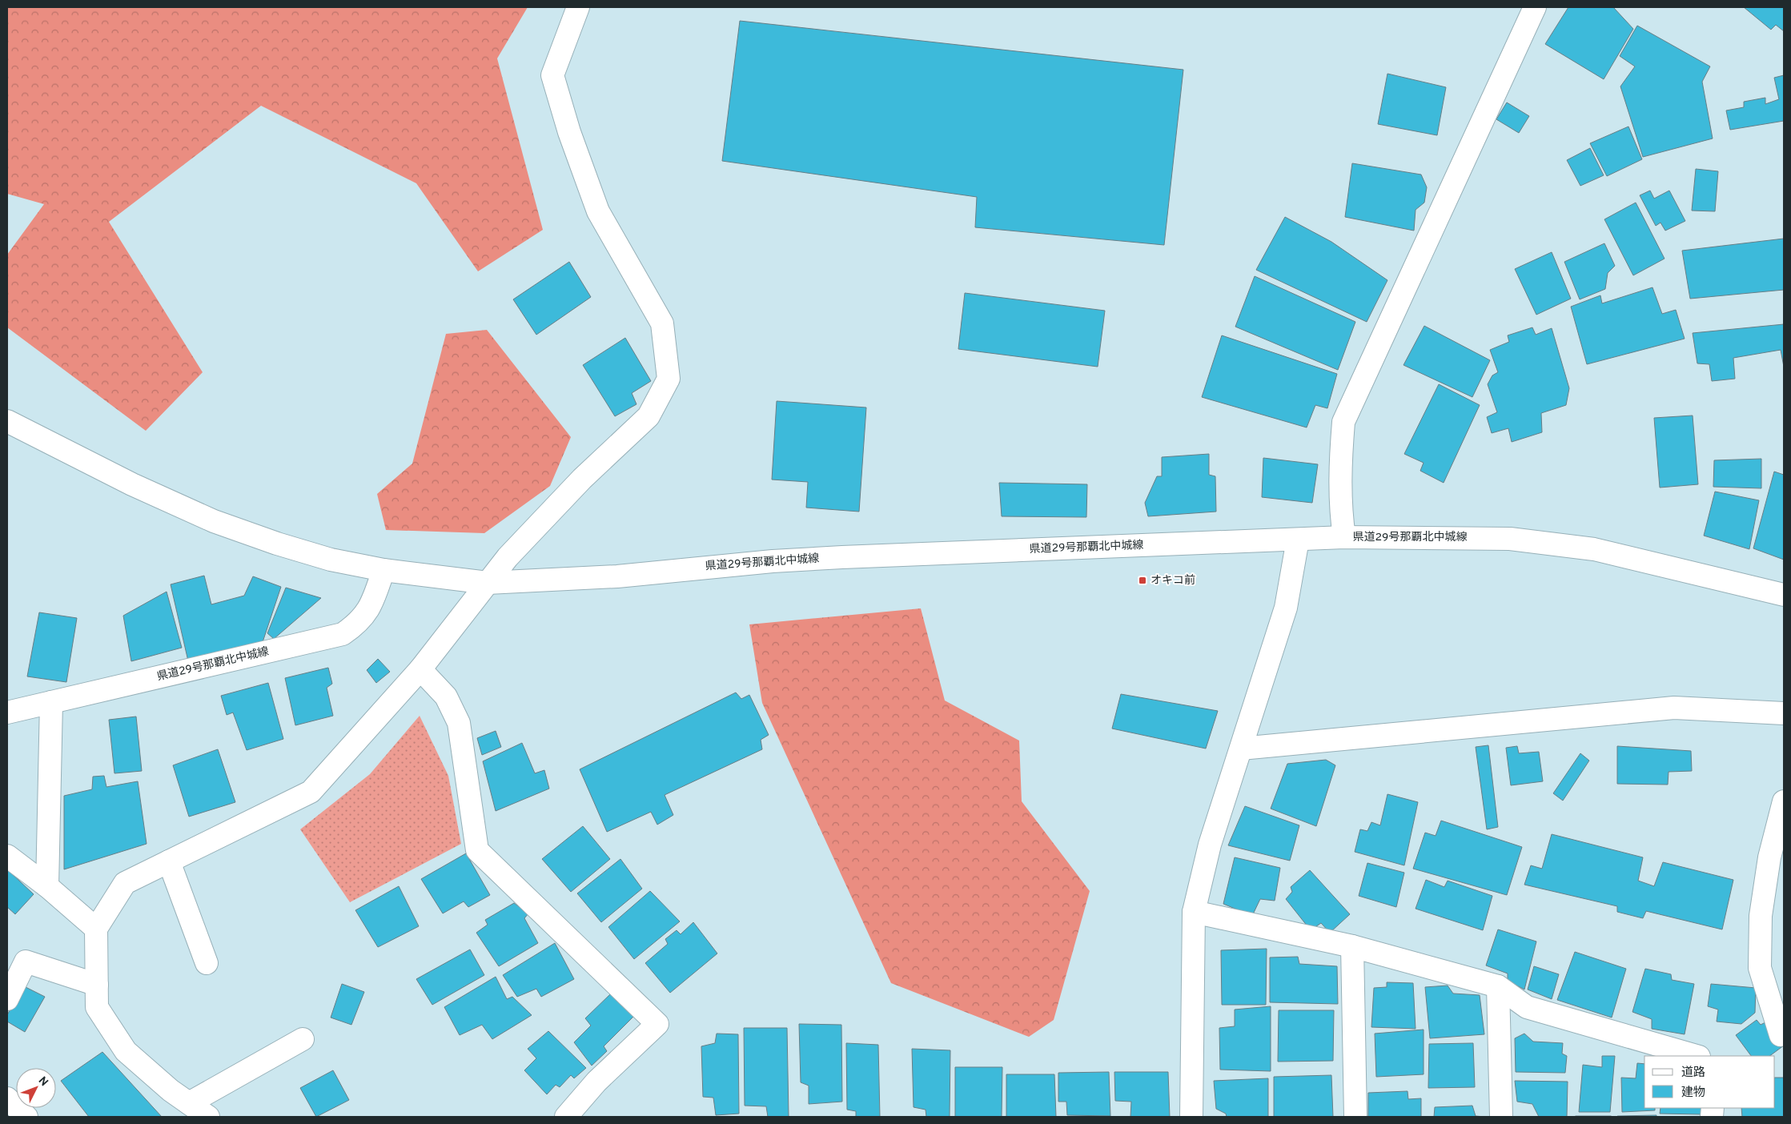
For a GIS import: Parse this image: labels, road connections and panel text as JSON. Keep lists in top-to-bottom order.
{
  "streets": {
    "street": ["県道29号那覇北中城線"]
  },
  "places": {
    "transit": ["オキコ前"]
  },
  "legend": ["道路", "建物"],
  "north": "top right"
}
